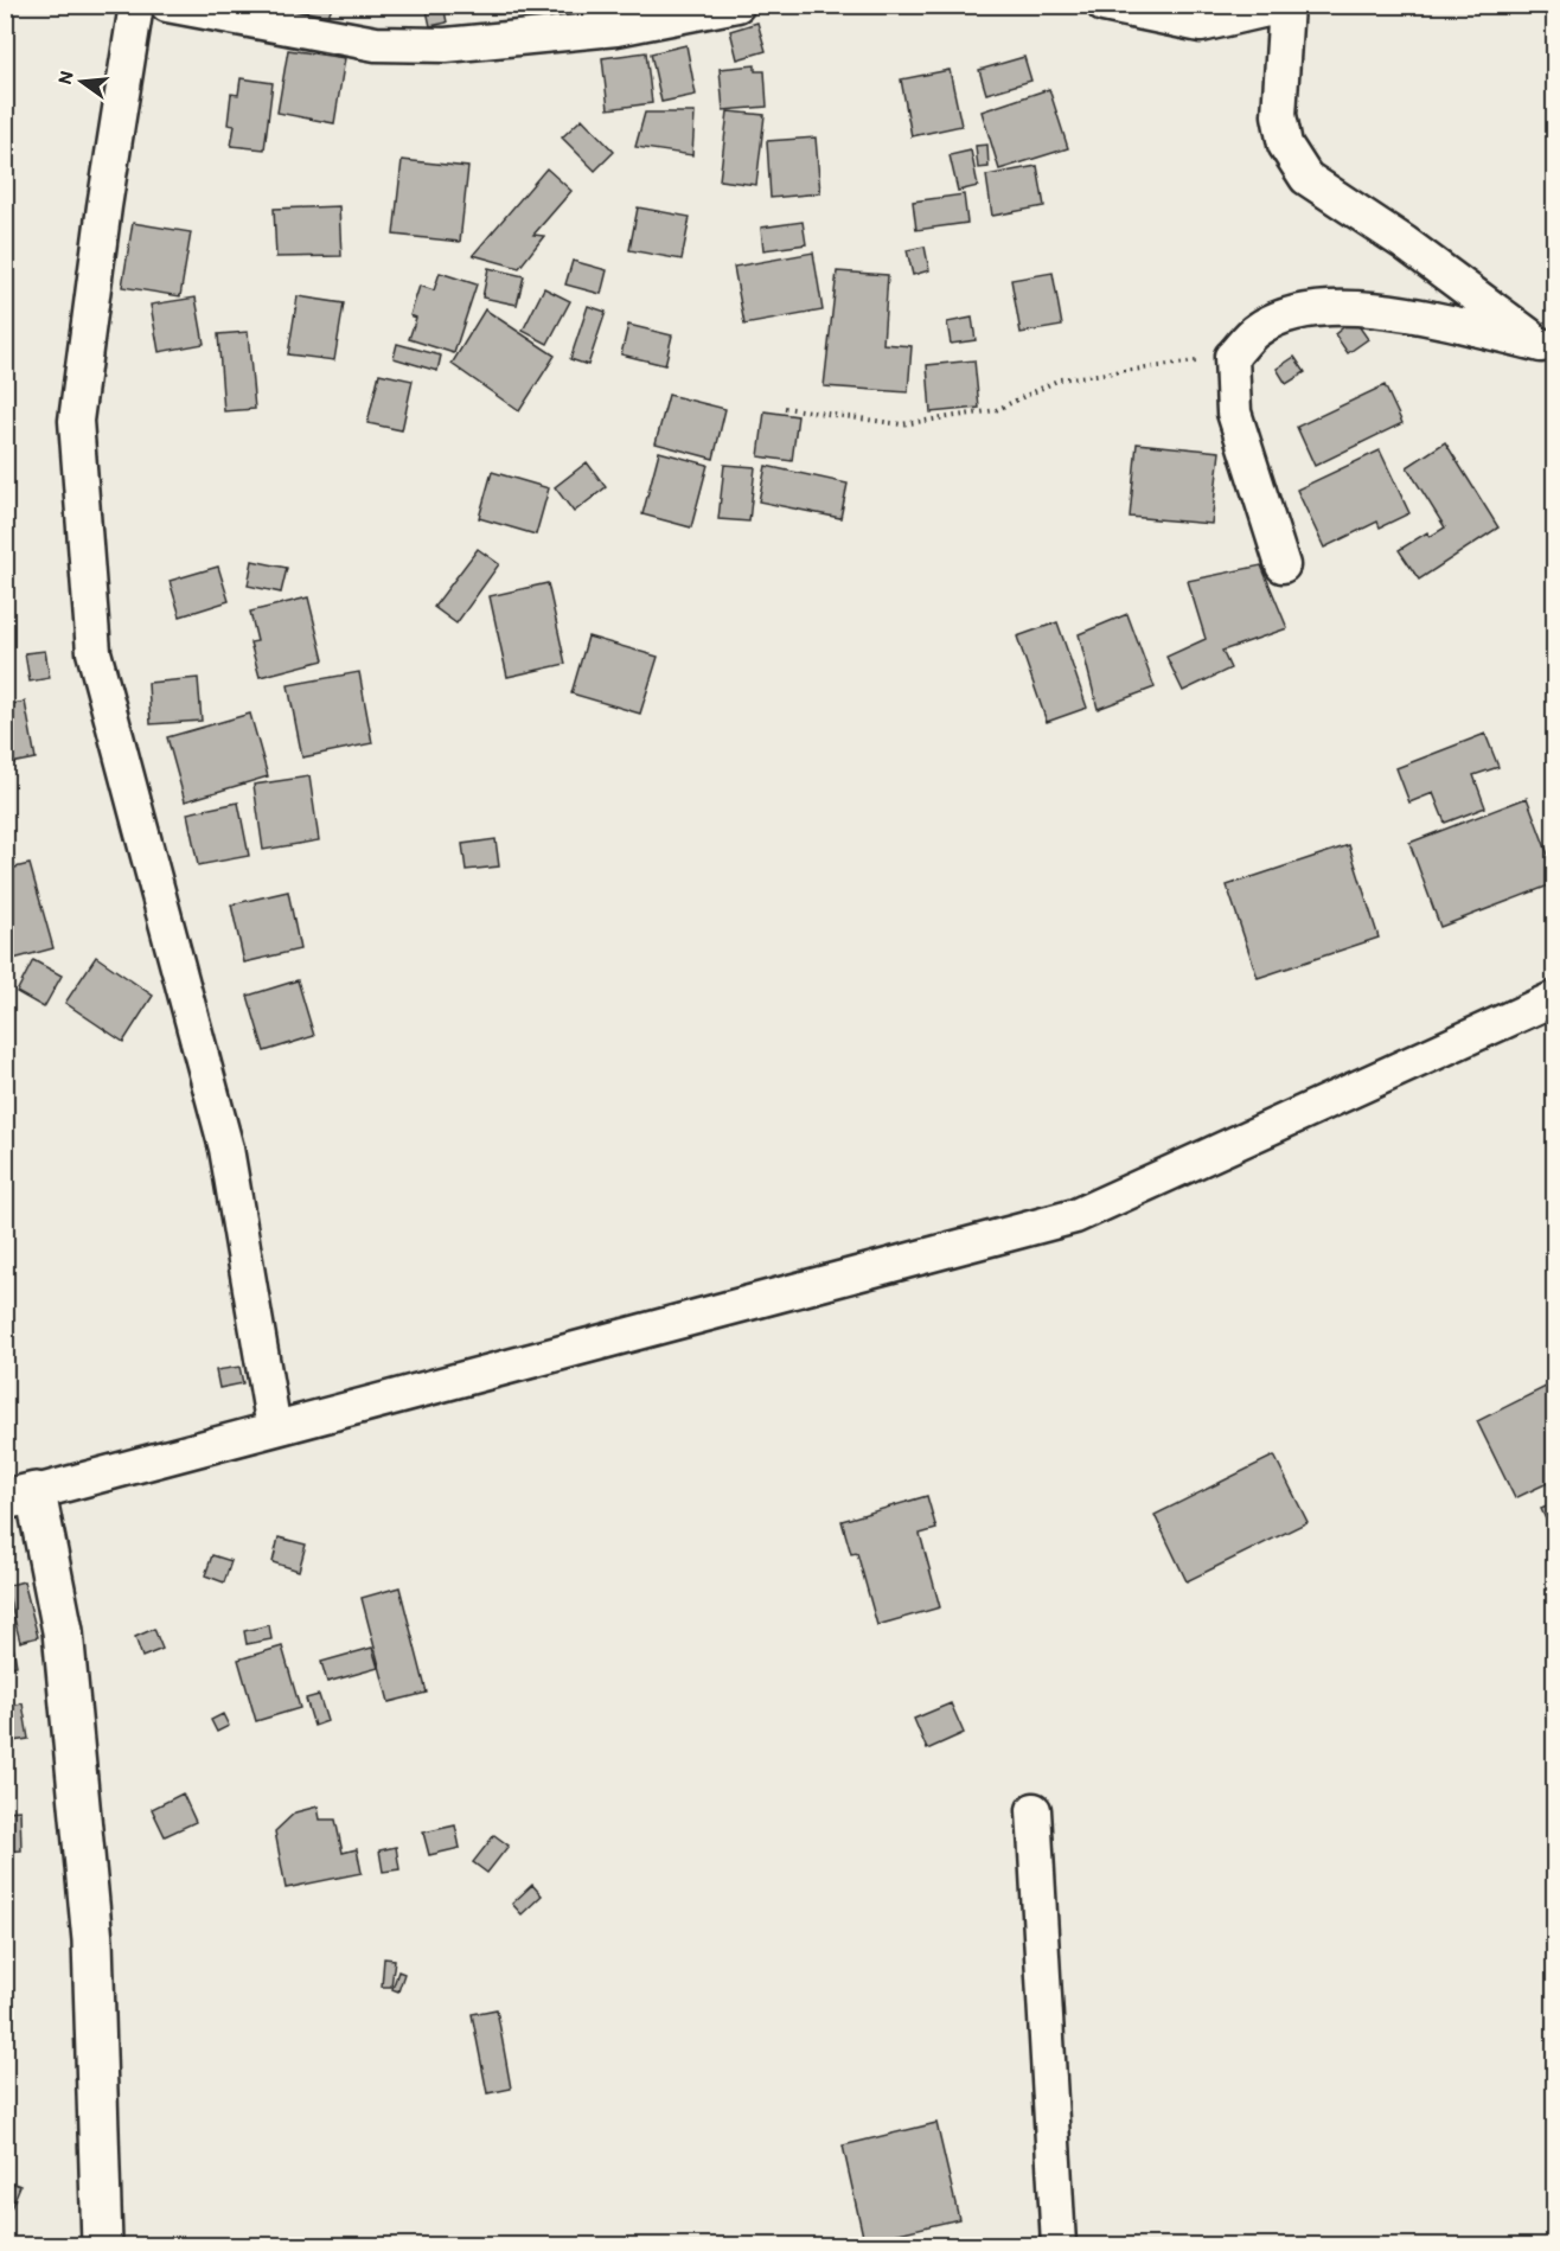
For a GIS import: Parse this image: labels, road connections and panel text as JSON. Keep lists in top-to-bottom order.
{
  "north": "left"
}
